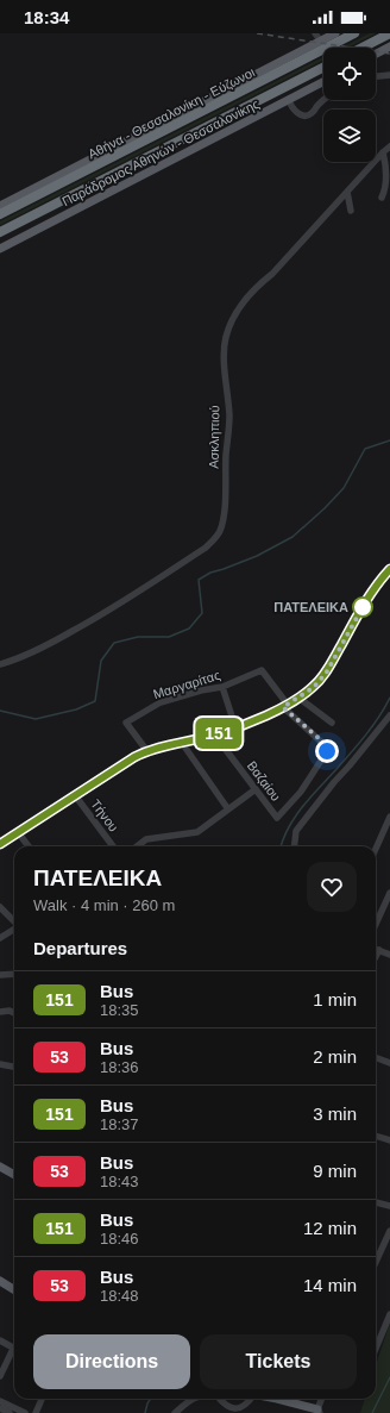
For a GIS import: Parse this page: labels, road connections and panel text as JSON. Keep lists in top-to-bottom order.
{
  "streets": {
    "highway": ["Αθήνα - Θεσσαλονίκη - Εύζωνοι"],
    "main road": ["Παράδρομος Αθηνών - Θεσσαλονίκης"],
    "street": [
      "Ασκληπιού",
      "Μαργαρίτας",
      "Βαζαίου",
      "Τήνου"
    ]
  },
  "crossings": [
    ["Μαργαρίτας", "Βαζαίου"]
  ],
  "places": ["ΠΑΤΕΛΕΙΚΑ"],
  "lines": ["bus line 151"],
  "page": {
    "status": "18:34",
    "on_map": "151",
    "heading": [
      ["ΠΑΤΕΛΕΙΚΑ", "Walk · 4 min · 260 m"],
      "Departures"
    ],
    "list": [
      {
        "mark": "151",
        "name": "Bus",
        "note": "18:35",
        "value": "1 min"
      },
      {
        "mark": "53",
        "name": "Bus",
        "note": "18:36",
        "value": "2 min"
      },
      {
        "mark": "151",
        "name": "Bus",
        "note": "18:37",
        "value": "3 min"
      },
      {
        "mark": "53",
        "name": "Bus",
        "note": "18:43",
        "value": "9 min"
      },
      {
        "mark": "151",
        "name": "Bus",
        "note": "18:46",
        "value": "12 min"
      },
      {
        "mark": "53",
        "name": "Bus",
        "note": "18:48",
        "value": "14 min"
      }
    ],
    "buttons": ["Directions", "Tickets"]
  }
}
